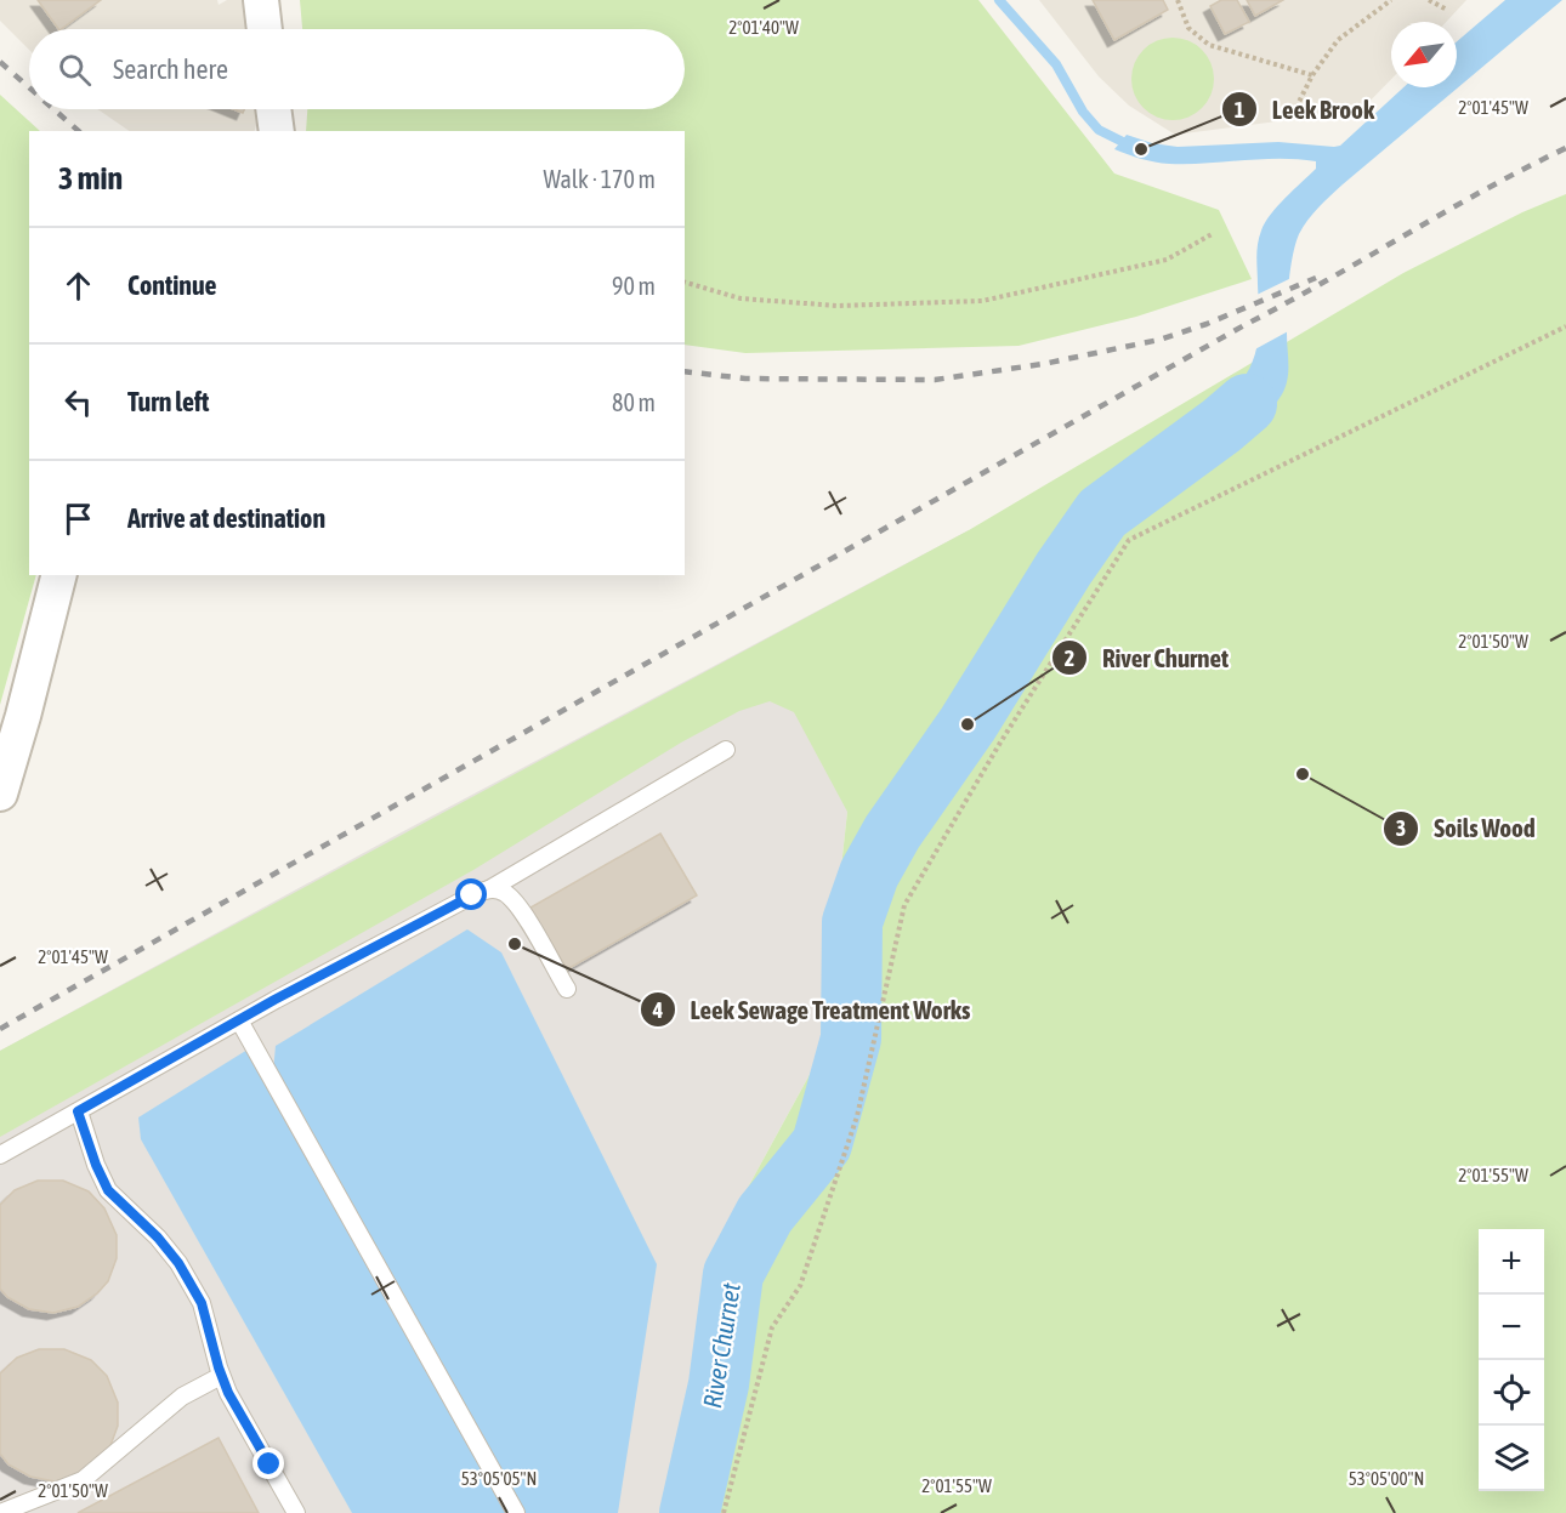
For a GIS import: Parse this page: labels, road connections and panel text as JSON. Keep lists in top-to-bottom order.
{
  "water": ["River Churnet"],
  "places": [
    "Leek Brook",
    "River Churnet",
    "Soils Wood",
    "Leek Sewage Treatment Works"
  ],
  "north": "bottom left",
  "page": {
    "search": "Search here",
    "heading": ["3 min", "Walk · 170 m"],
    "list": [
      ["Continue", "90 m"],
      ["Turn left", "80 m"],
      "Arrive at destination"
    ],
    "map_buttons": ["+", "−"]
  },
  "coordinates": [
    "2°01'40\"W",
    "2°01'45\"W",
    "2°01'50\"W",
    "2°01'55\"W",
    "53°05'05\"N",
    "53°05'00\"N"
  ]
}
